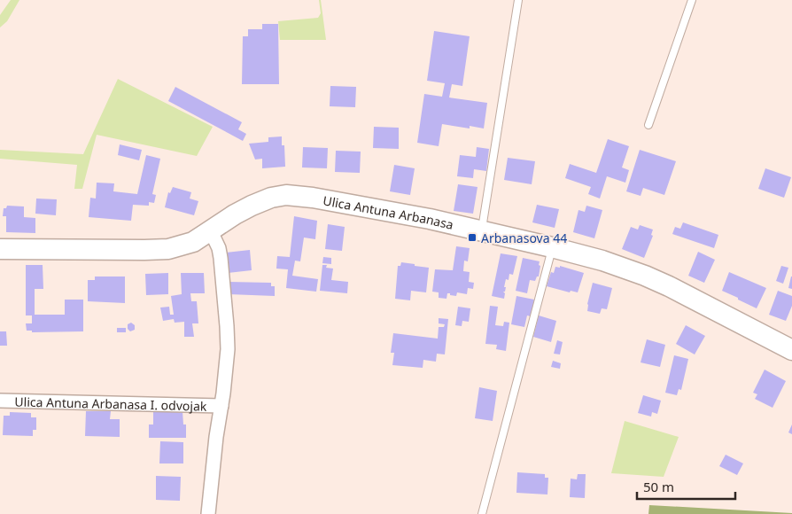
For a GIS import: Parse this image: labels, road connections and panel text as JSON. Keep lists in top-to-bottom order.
{
  "streets": {
    "main road": ["Ulica Antuna Arbanasa"],
    "street": ["Ulica Antuna Arbanasa I. odvojak"]
  },
  "crossings": [
    ["Ulica Antuna Arbanasa", "Ulica Antuna Arbanasa I. odvojak"]
  ],
  "places": {
    "transit": ["Arbanasova 44"]
  },
  "scale_bar": "50 m"
}
